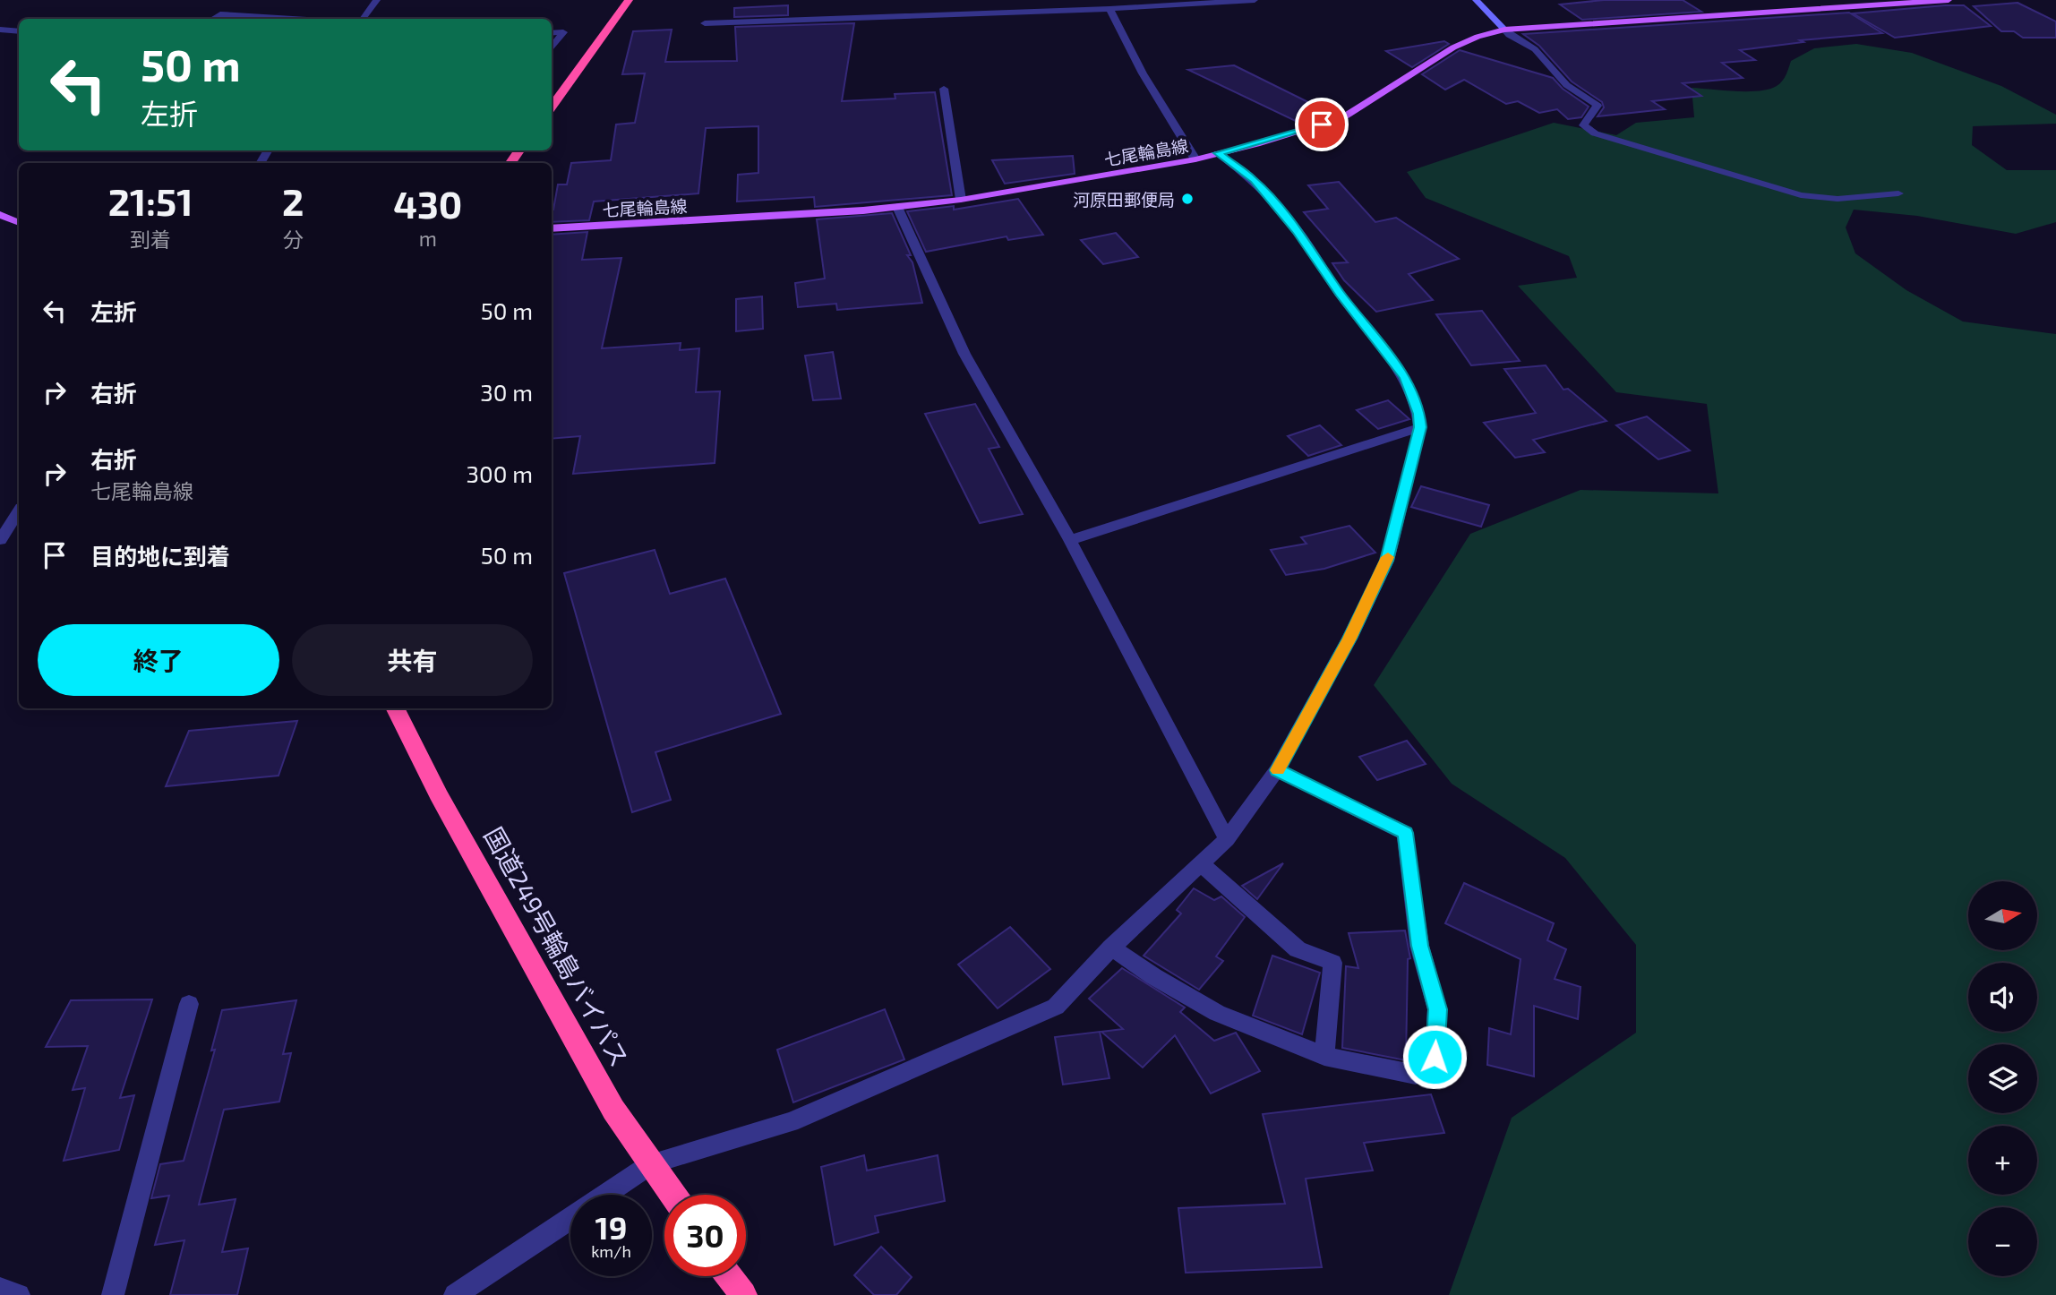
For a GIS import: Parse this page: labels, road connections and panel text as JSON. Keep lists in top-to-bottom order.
{
  "streets": {
    "highway": ["国道249号輪島バイパス"],
    "main road": ["七尾輪島線"]
  },
  "places": ["河原田郵便局"],
  "north": "right",
  "page": {
    "turn": ["50 m", "左折"],
    "eta": [
      "21:51",
      "到着",
      "2",
      "分",
      "430",
      "m"
    ],
    "list": [
      {
        "name": "左折",
        "value": "50 m"
      },
      {
        "name": "右折",
        "value": "30 m"
      },
      {
        "name": "右折",
        "note": "七尾輪島線",
        "value": "300 m"
      },
      {
        "name": "目的地に到着",
        "value": "50 m"
      }
    ],
    "buttons": ["終了", "共有"],
    "map_buttons": ["+", "−"],
    "speed": "19 km/h",
    "limit": "30"
  }
}
